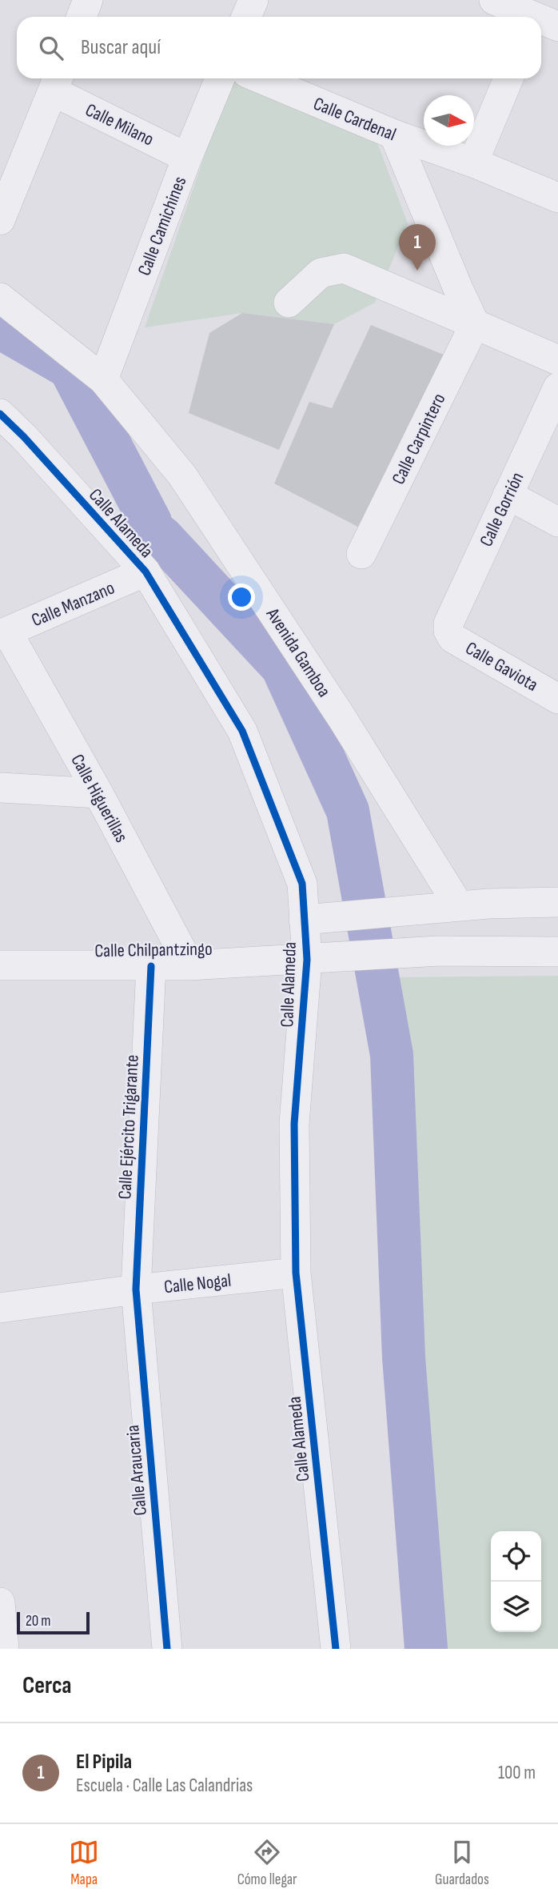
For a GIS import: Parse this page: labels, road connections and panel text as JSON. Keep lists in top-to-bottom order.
{
  "streets": {
    "street": [
      "Calle Cardenal",
      "Calle Milano",
      "Calle Camichines",
      "Calle Carpintero",
      "Calle Gorrión",
      "Calle Alameda",
      "Calle Manzano",
      "Avenida Gamboa",
      "Calle Gaviota",
      "Calle Higuerillas",
      "Calle Chilpantzingo",
      "Calle Ejército Trigarante",
      "Calle Nogal",
      "Calle Araucaria"
    ]
  },
  "crossings": [
    ["Calle Milano", "Calle Camichines"],
    ["Calle Camichines", "Avenida Gamboa"],
    ["Calle Gorrión", "Calle Gaviota"],
    ["Calle Alameda", "Calle Manzano"],
    ["Calle Alameda", "Calle Chilpantzingo"],
    ["Calle Alameda", "Calle Nogal"],
    ["Calle Manzano", "Calle Higuerillas"],
    ["Calle Higuerillas", "Calle Chilpantzingo"],
    ["Calle Chilpantzingo", "Calle Ejército Trigarante"],
    ["Calle Ejército Trigarante", "Calle Nogal"],
    ["Calle Ejército Trigarante", "Calle Araucaria"],
    ["Calle Nogal", "Calle Araucaria"]
  ],
  "scale_bar": "20 m",
  "north": "right",
  "page": {
    "search": "Buscar aquí",
    "pins": "1",
    "scale": "20 m",
    "heading": "Cerca",
    "list": [
      {
        "mark": "1",
        "name": "El Pipila",
        "note": "Escuela · Calle Las Calandrias",
        "value": "100 m"
      }
    ],
    "nav": ["Mapa", "Cómo llegar", "Guardados"]
  }
}
